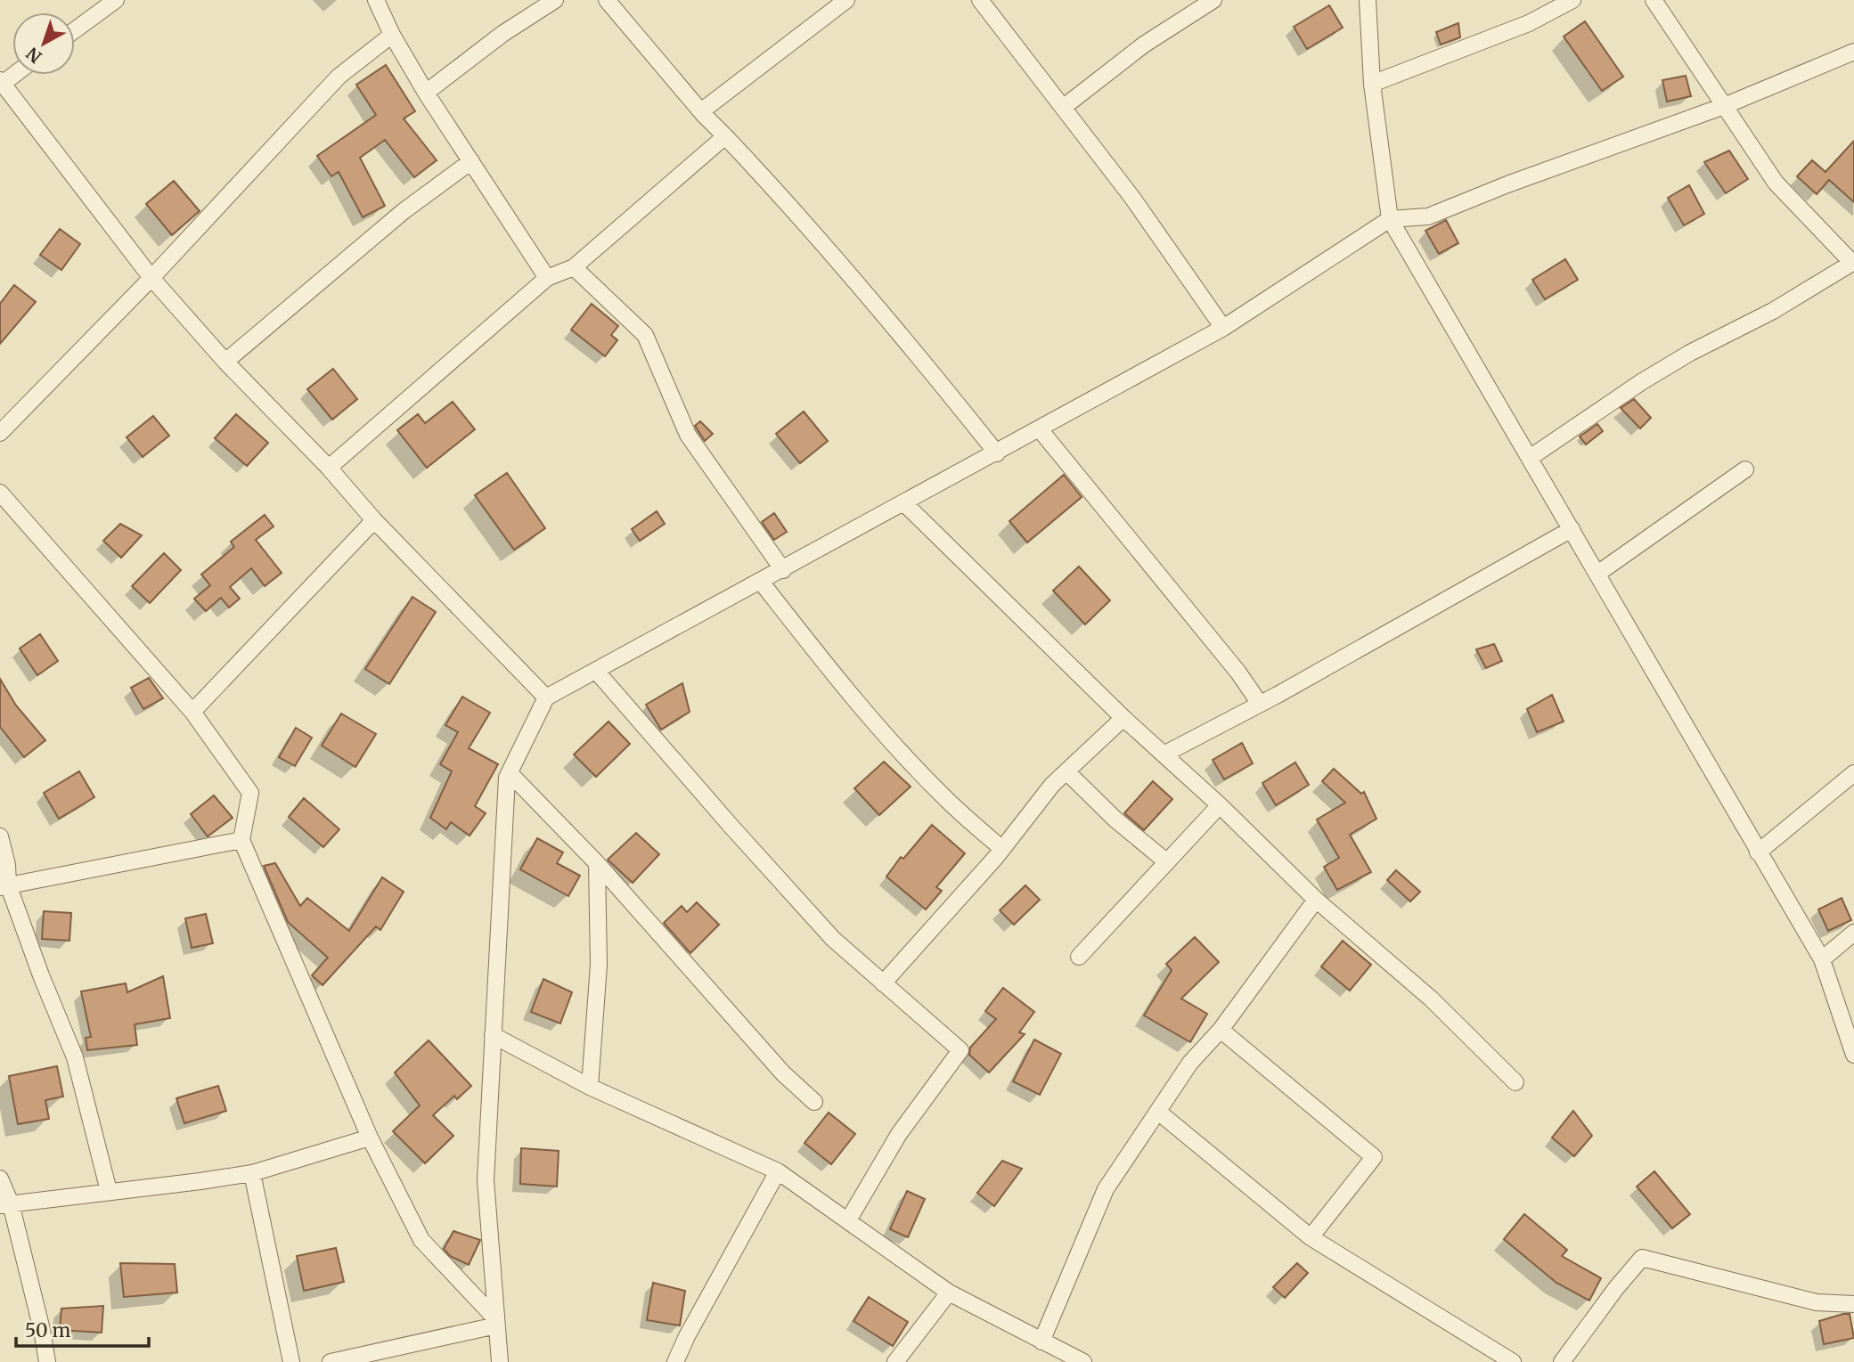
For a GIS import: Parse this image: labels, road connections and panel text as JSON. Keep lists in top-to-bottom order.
{
  "scale_bar": "50 m",
  "north": "bottom left"
}
